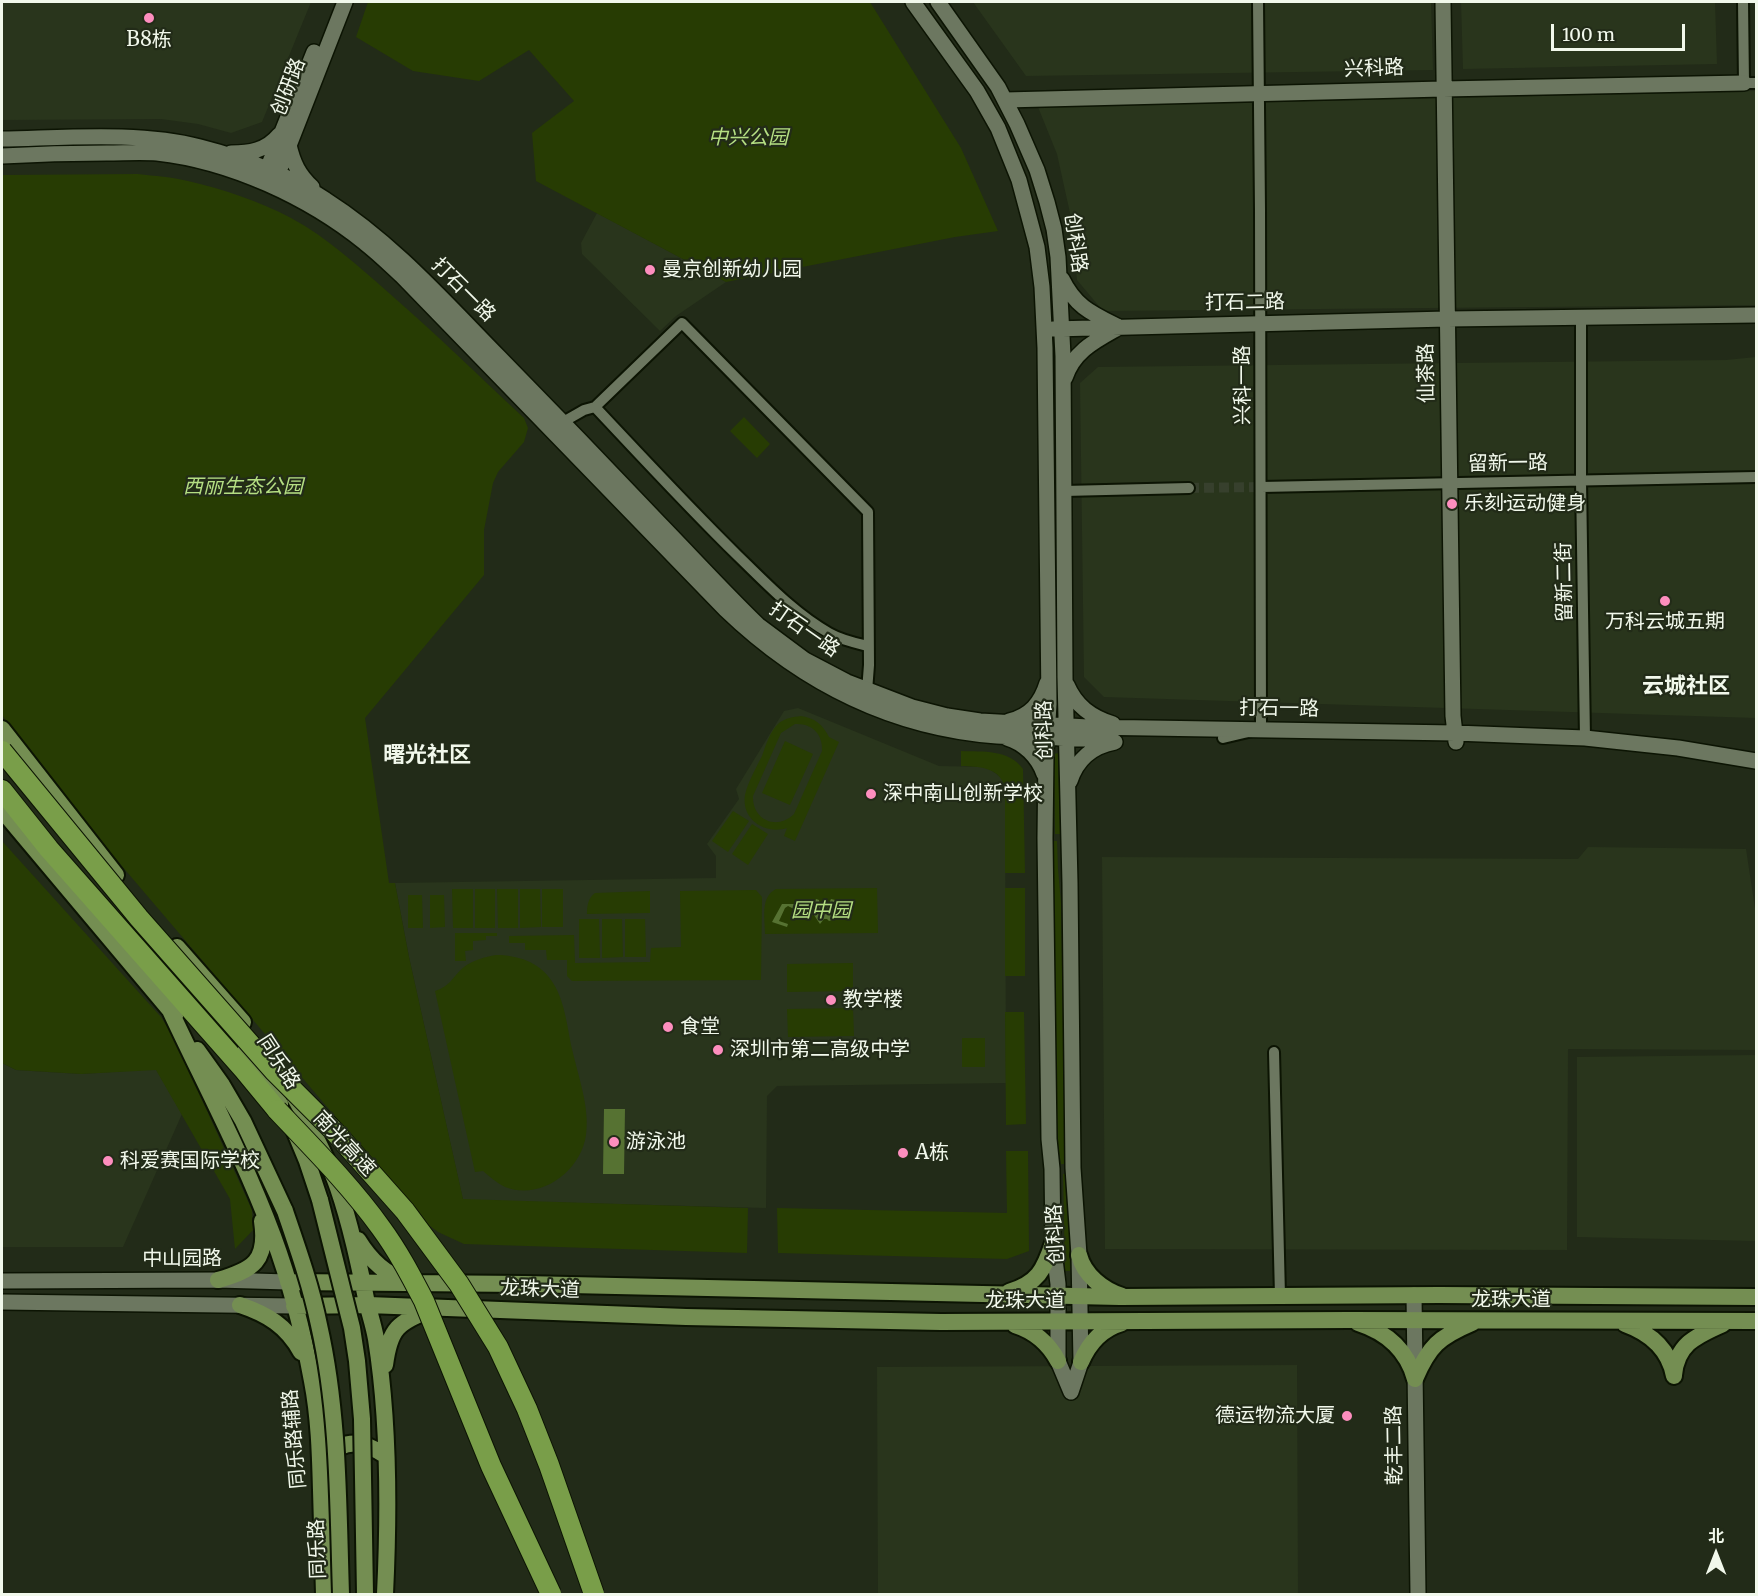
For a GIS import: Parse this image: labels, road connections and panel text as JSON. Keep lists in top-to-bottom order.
{
  "streets": {
    "highway": ["南光高速"],
    "main road": [
      "兴科路",
      "创研路",
      "创科路",
      "打石一路",
      "打石二路",
      "仙茶路",
      "同乐路",
      "中山园路",
      "龙珠大道",
      "同乐路辅路",
      "乾丰二路"
    ],
    "street": ["兴科一路", "留新一路", "留新二街"]
  },
  "crossings": [
    ["兴科路", "创科路"],
    ["兴科路", "仙茶路"],
    ["兴科路", "兴科一路"],
    ["创研路", "打石一路"],
    ["创科路", "打石一路"],
    ["创科路", "打石二路"],
    ["创科路", "龙珠大道"],
    ["打石一路", "仙茶路"],
    ["打石一路", "兴科一路"],
    ["打石一路", "留新二街"],
    ["打石二路", "仙茶路"],
    ["打石二路", "兴科一路"],
    ["打石二路", "留新二街"],
    ["仙茶路", "留新一路"],
    ["兴科一路", "留新一路"],
    ["留新一路", "留新二街"],
    ["同乐路", "同乐路辅路"],
    ["中山园路", "龙珠大道"],
    ["中山园路", "同乐路辅路"],
    ["龙珠大道", "同乐路辅路"],
    ["龙珠大道", "乾丰二路"]
  ],
  "districts": ["云城社区", "曙光社区"],
  "parks": ["中兴公园", "西丽生态公园", "园中园"],
  "places": [
    "B8栋",
    "曼京创新幼儿园",
    "乐刻·运动健身",
    "万科云城五期",
    "深中南山创新学校",
    "教学楼",
    "食堂",
    "深圳市第二高级中学",
    "游泳池",
    "A栋",
    "科爱赛国际学校",
    "德运物流大厦"
  ],
  "scale_bar": "100 m",
  "north": "top"
}
